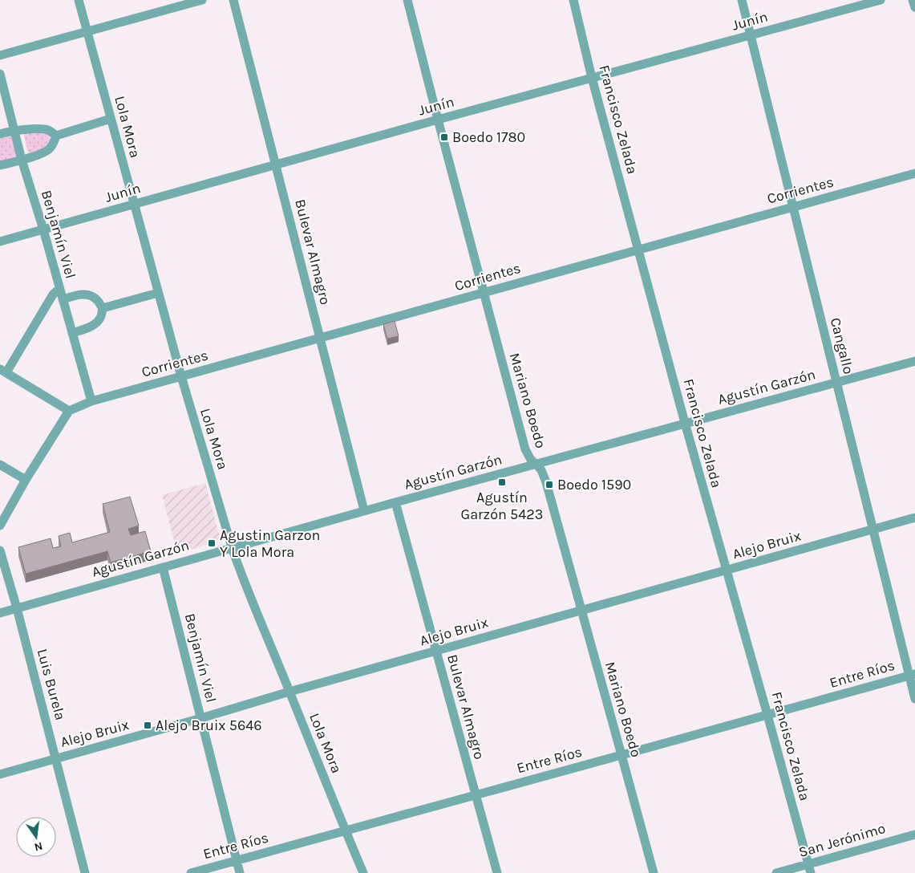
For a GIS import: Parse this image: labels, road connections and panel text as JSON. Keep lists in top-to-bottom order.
{
  "streets": {
    "street": [
      "Junín",
      "Francisco Zelada",
      "Lola Mora",
      "Corrientes",
      "Benjamín Viel",
      "Bulevar Almagro",
      "Cangallo",
      "Agustín Garzón",
      "Mariano Boedo",
      "Alejo Bruix",
      "Entre Ríos",
      "Luis Burela",
      "San Jerónimo"
    ]
  },
  "crossings": [
    ["Junín", "Francisco Zelada"],
    ["Junín", "Lola Mora"],
    ["Junín", "Benjamín Viel"],
    ["Junín", "Bulevar Almagro"],
    ["Junín", "Cangallo"],
    ["Junín", "Mariano Boedo"],
    ["Francisco Zelada", "Corrientes"],
    ["Francisco Zelada", "Agustín Garzón"],
    ["Francisco Zelada", "Alejo Bruix"],
    ["Francisco Zelada", "Entre Ríos"],
    ["Francisco Zelada", "San Jerónimo"],
    ["Lola Mora", "Corrientes"],
    ["Lola Mora", "Agustín Garzón"],
    ["Lola Mora", "Alejo Bruix"],
    ["Lola Mora", "Entre Ríos"],
    ["Corrientes", "Benjamín Viel"],
    ["Corrientes", "Bulevar Almagro"],
    ["Corrientes", "Cangallo"],
    ["Corrientes", "Mariano Boedo"],
    ["Benjamín Viel", "Agustín Garzón"],
    ["Benjamín Viel", "Alejo Bruix"],
    ["Benjamín Viel", "Entre Ríos"],
    ["Bulevar Almagro", "Agustín Garzón"],
    ["Bulevar Almagro", "Alejo Bruix"],
    ["Bulevar Almagro", "Entre Ríos"],
    ["Cangallo", "Agustín Garzón"],
    ["Cangallo", "Alejo Bruix"],
    ["Cangallo", "Entre Ríos"],
    ["Agustín Garzón", "Mariano Boedo"],
    ["Agustín Garzón", "Luis Burela"],
    ["Mariano Boedo", "Alejo Bruix"],
    ["Mariano Boedo", "Entre Ríos"],
    ["Alejo Bruix", "Luis Burela"]
  ],
  "places": {
    "transit": [
      "Boedo 1780",
      "Agustín Garzón 5423",
      "Boedo 1590",
      "Agustin Garzon Y Lola Mora",
      "Alejo Bruix 5646"
    ]
  },
  "north": "bottom"
}
